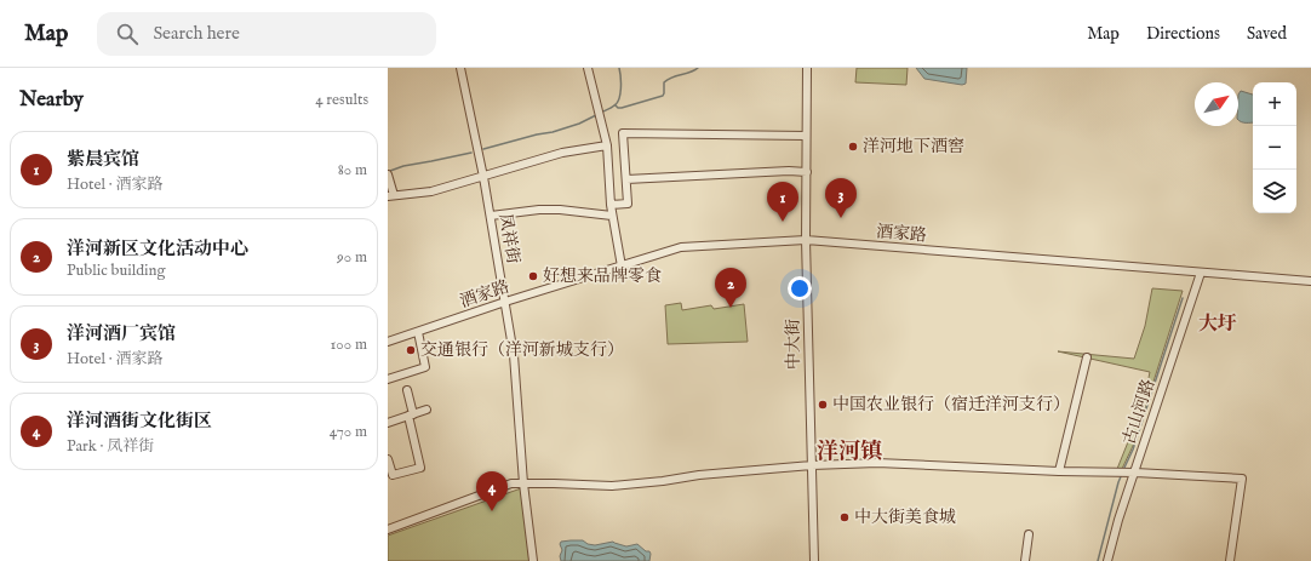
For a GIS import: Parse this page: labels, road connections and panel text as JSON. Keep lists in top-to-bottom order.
{
  "streets": {
    "street": [
      "酒家路",
      "凤祥街",
      "中大街",
      "古山河路"
    ]
  },
  "crossings": [
    ["酒家路", "凤祥街"],
    ["酒家路", "中大街"],
    ["酒家路", "古山河路"]
  ],
  "districts": ["大圩", "洋河镇"],
  "places": [
    "洋河地下酒窖",
    "好想来品牌零食",
    "交通银行（洋河新城支行）",
    "中国农业银行（宿迁洋河支行）",
    "中大街美食城"
  ],
  "north": "top right",
  "page": {
    "header": "Map",
    "search": "Search here",
    "nav": ["Map", "Directions", "Saved"],
    "heading": ["Nearby", "4 results"],
    "map_buttons": ["+", "−"],
    "list": [
      {
        "mark": "1",
        "name": "紫晨宾馆",
        "note": "Hotel · 酒家路",
        "value": "80 m"
      },
      {
        "mark": "2",
        "name": "洋河新区文化活动中心",
        "note": "Public building",
        "value": "90 m"
      },
      {
        "mark": "3",
        "name": "洋河酒厂宾馆",
        "note": "Hotel · 酒家路",
        "value": "100 m"
      },
      {
        "mark": "4",
        "name": "洋河酒街文化街区",
        "note": "Park · 凤祥街",
        "value": "470 m"
      }
    ],
    "pins": [
      "3",
      "1",
      "2",
      "4"
    ]
  }
}
